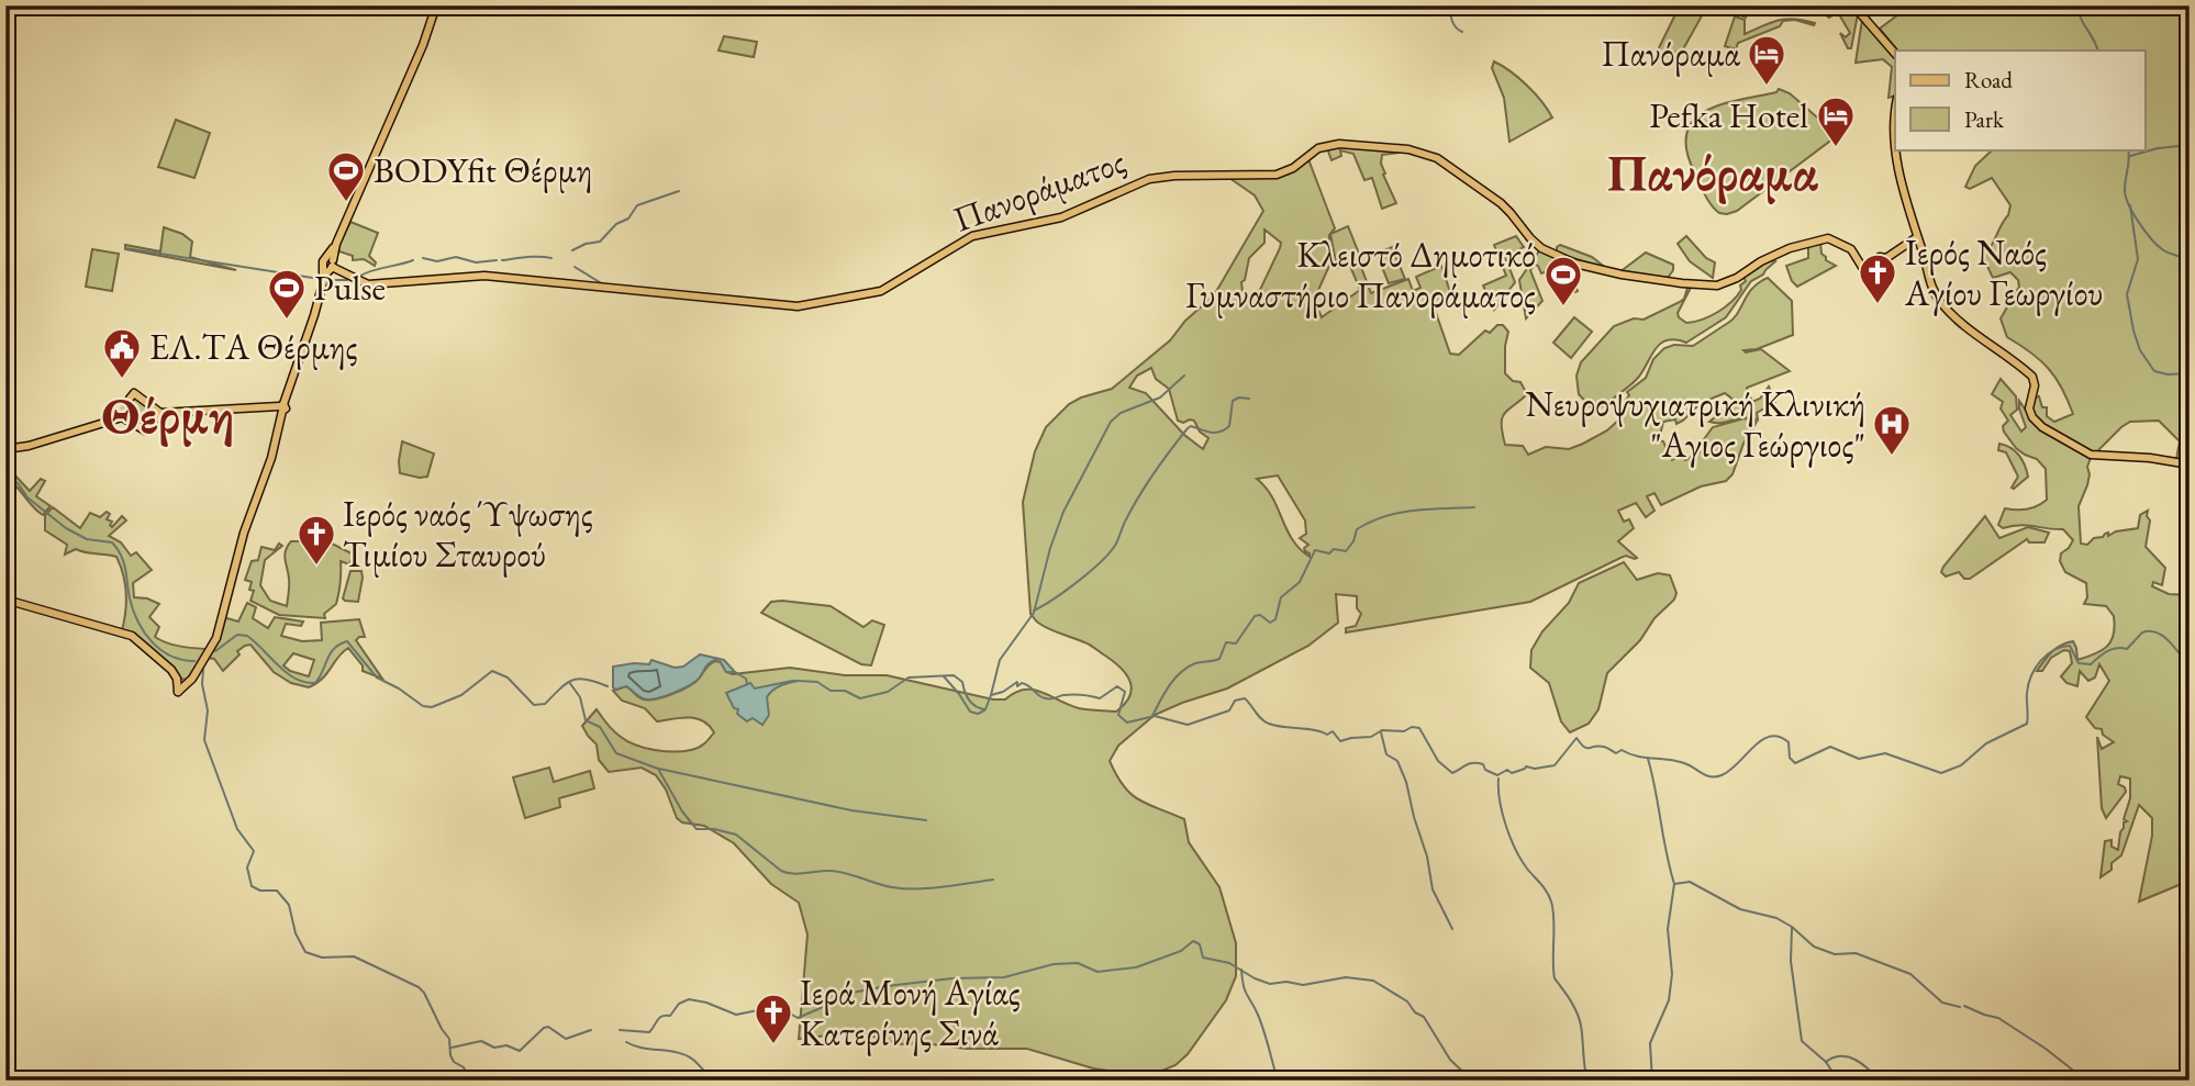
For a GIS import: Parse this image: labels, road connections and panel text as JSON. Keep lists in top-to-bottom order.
{
  "streets": {
    "main road": ["Πανοράματος"]
  },
  "districts": ["Πανόραμα", "Θέρμη"],
  "places": {
    "hotel": ["Πανόραμα", "Pefka Hotel"],
    "sports": ["BODYfit Θέρμη", "Κλειστό Δημοτικό Γυμναστήριο Πανοράματος", "Pulse"],
    "church": ["Ιερός Ναός Αγίου Γεωργίου", "Ιερός ναός Ύψωσης Τιμίου Σταυρού", "Ιερά Μονή Αγίας Κατερίνης Σινά"],
    "public building": ["ΕΛ.ΤΑ Θέρμης"],
    "hospital": ["Νευροψυχιατρική Κλινική \"Αγιος Γεώργιος\""]
  },
  "legend": ["Road", "Park"]
}
